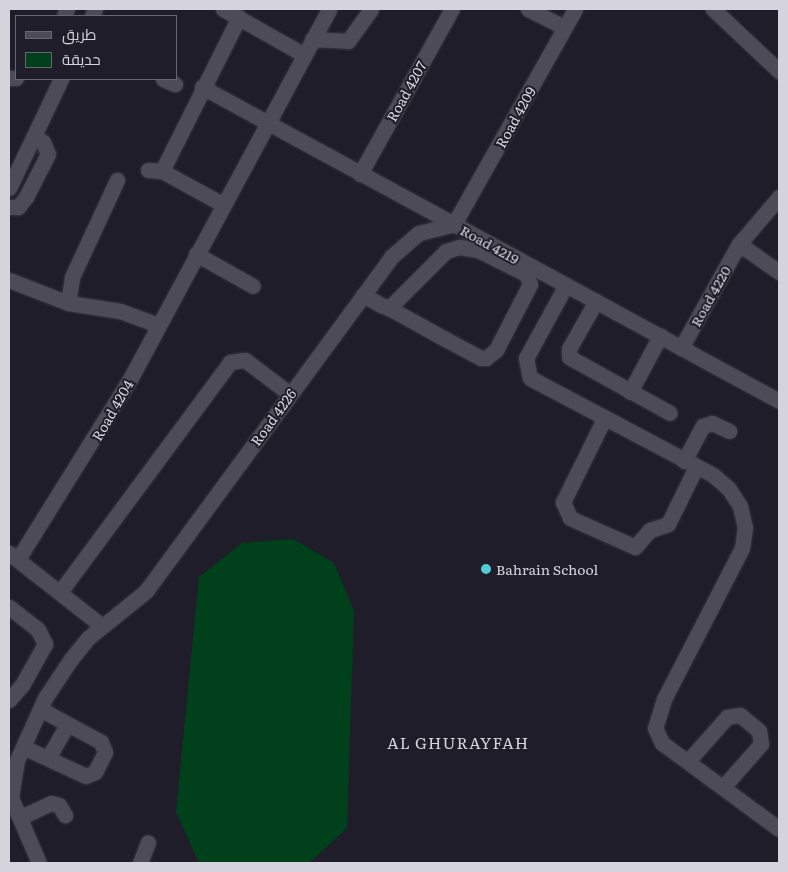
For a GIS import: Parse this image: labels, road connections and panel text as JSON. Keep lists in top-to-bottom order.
{
  "streets": {
    "street": [
      "Road 4207",
      "Road 4209",
      "Road 4219",
      "Road 4220",
      "Road 4204",
      "Road 4226"
    ]
  },
  "crossings": [
    ["Road 4207", "Road 4219"],
    ["Road 4209", "Road 4219"],
    ["Road 4209", "Road 4226"],
    ["Road 4219", "Road 4220"],
    ["Road 4219", "Road 4204"],
    ["Road 4219", "Road 4226"]
  ],
  "districts": ["AL GHURAYFAH"],
  "places": ["Bahrain School"],
  "legend": ["طريق", "حديقة"]
}
